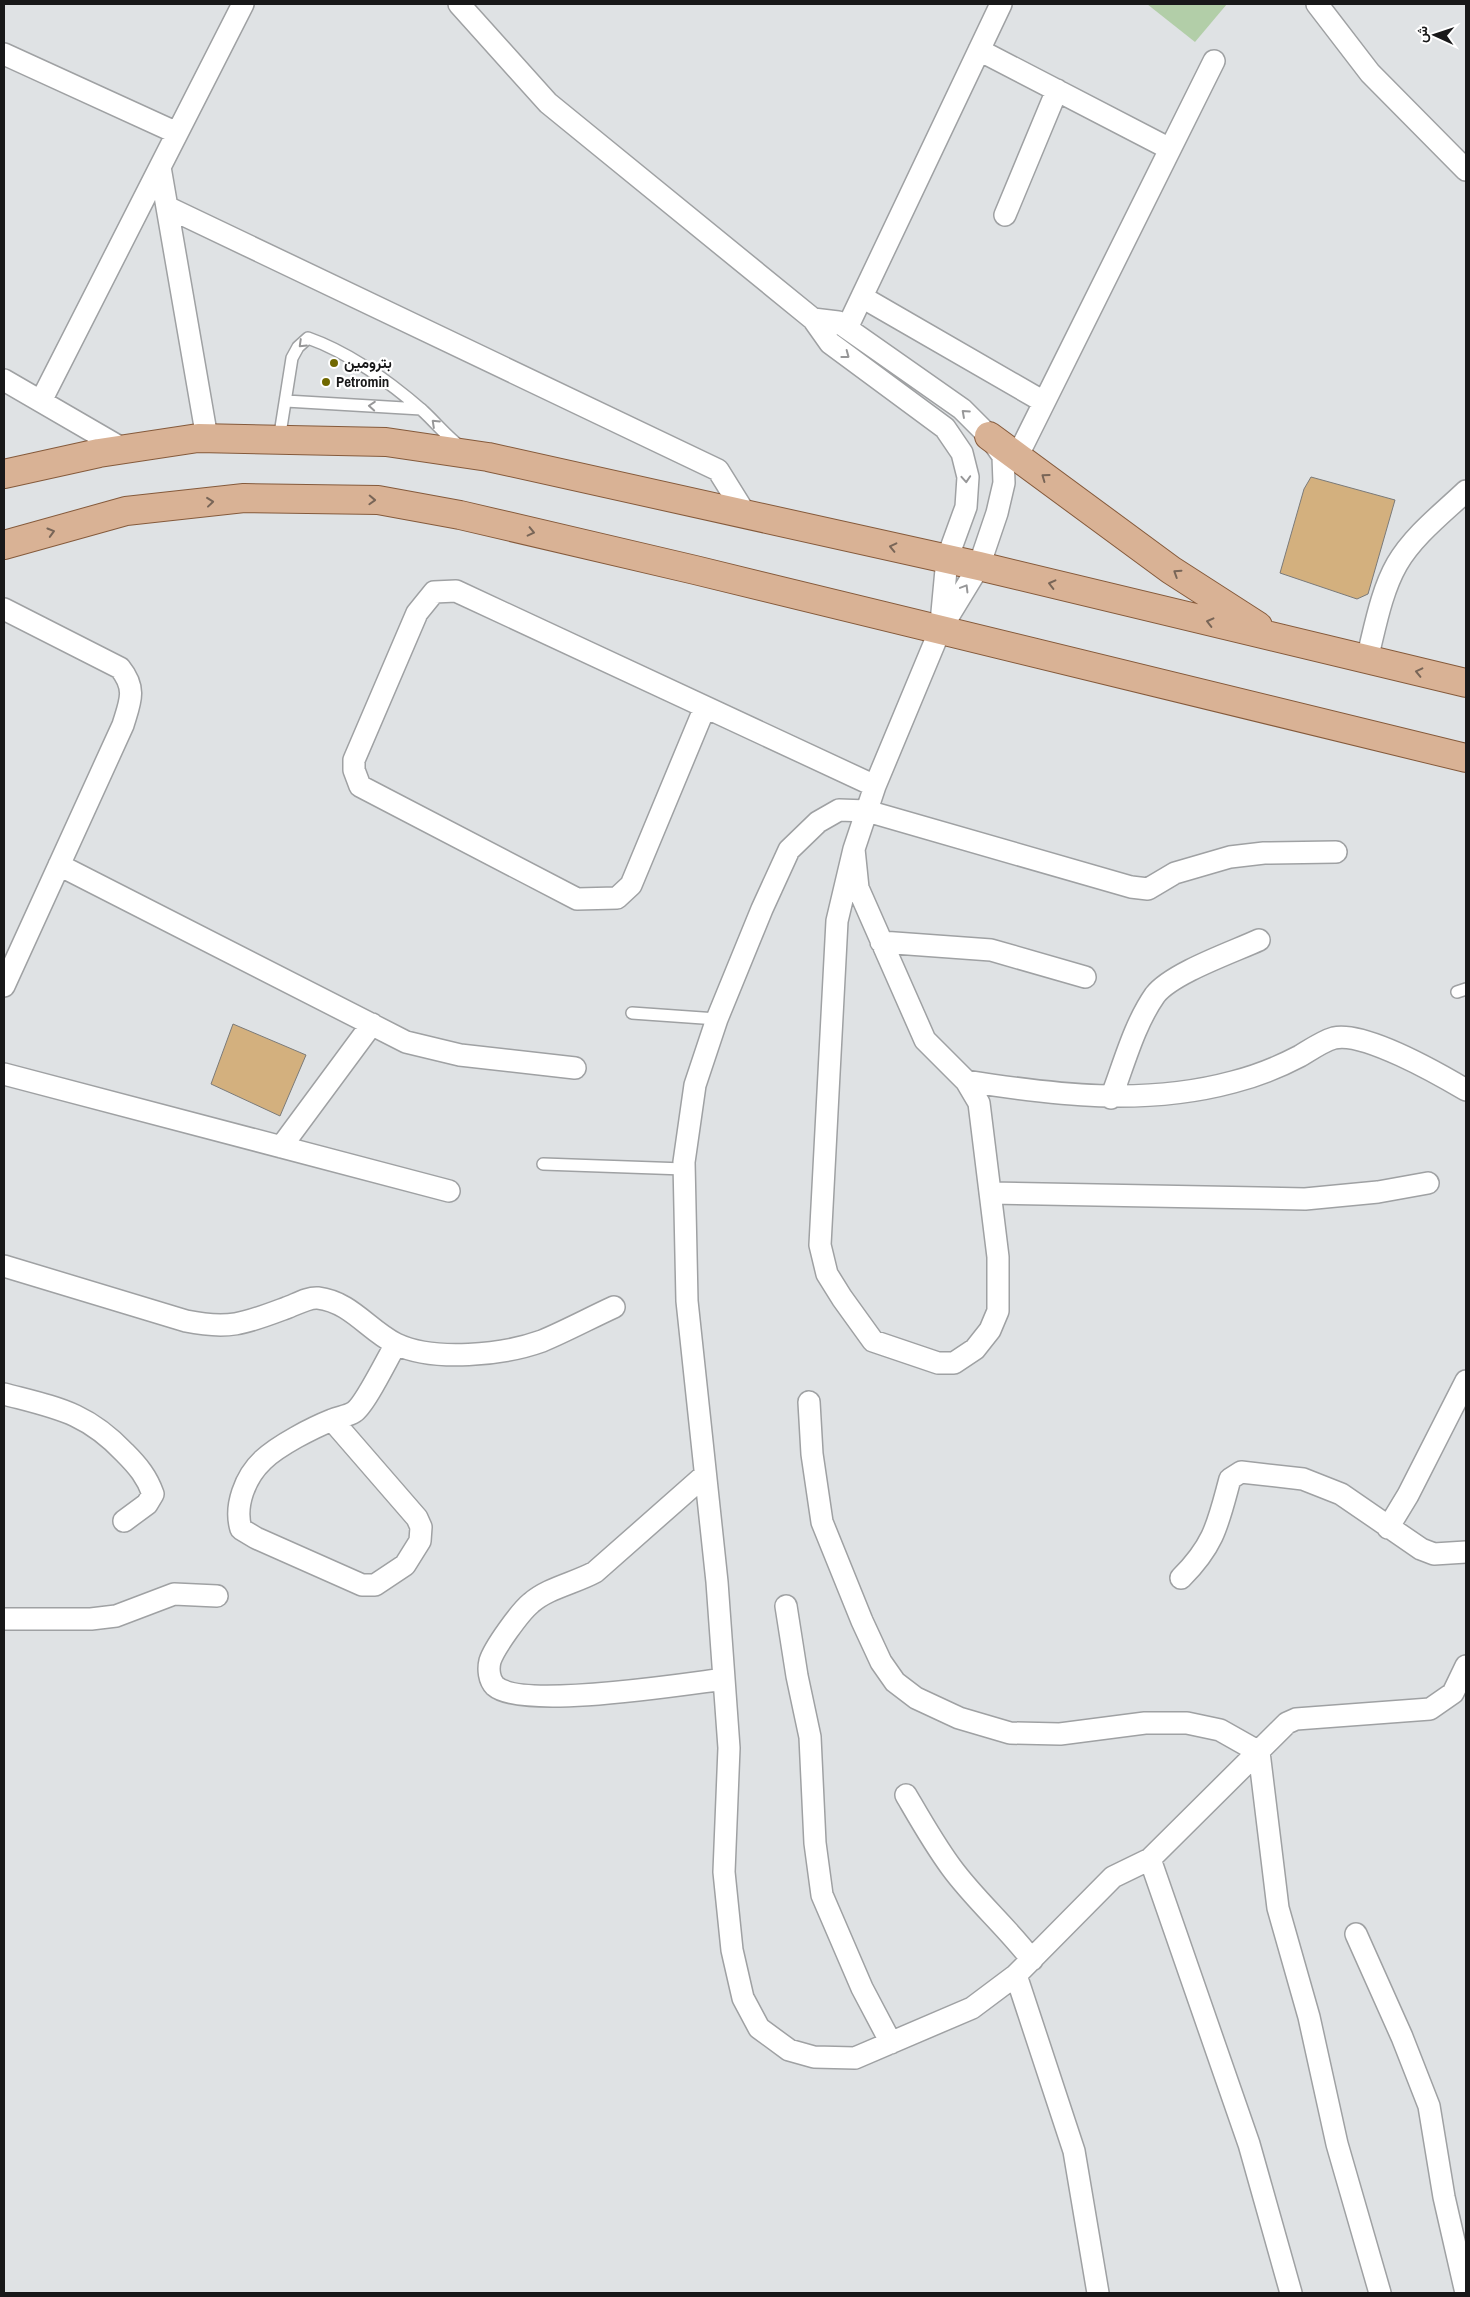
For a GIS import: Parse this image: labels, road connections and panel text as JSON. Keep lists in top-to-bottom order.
{
  "places": ["بترومين", "Petromin"],
  "north": "left"
}
